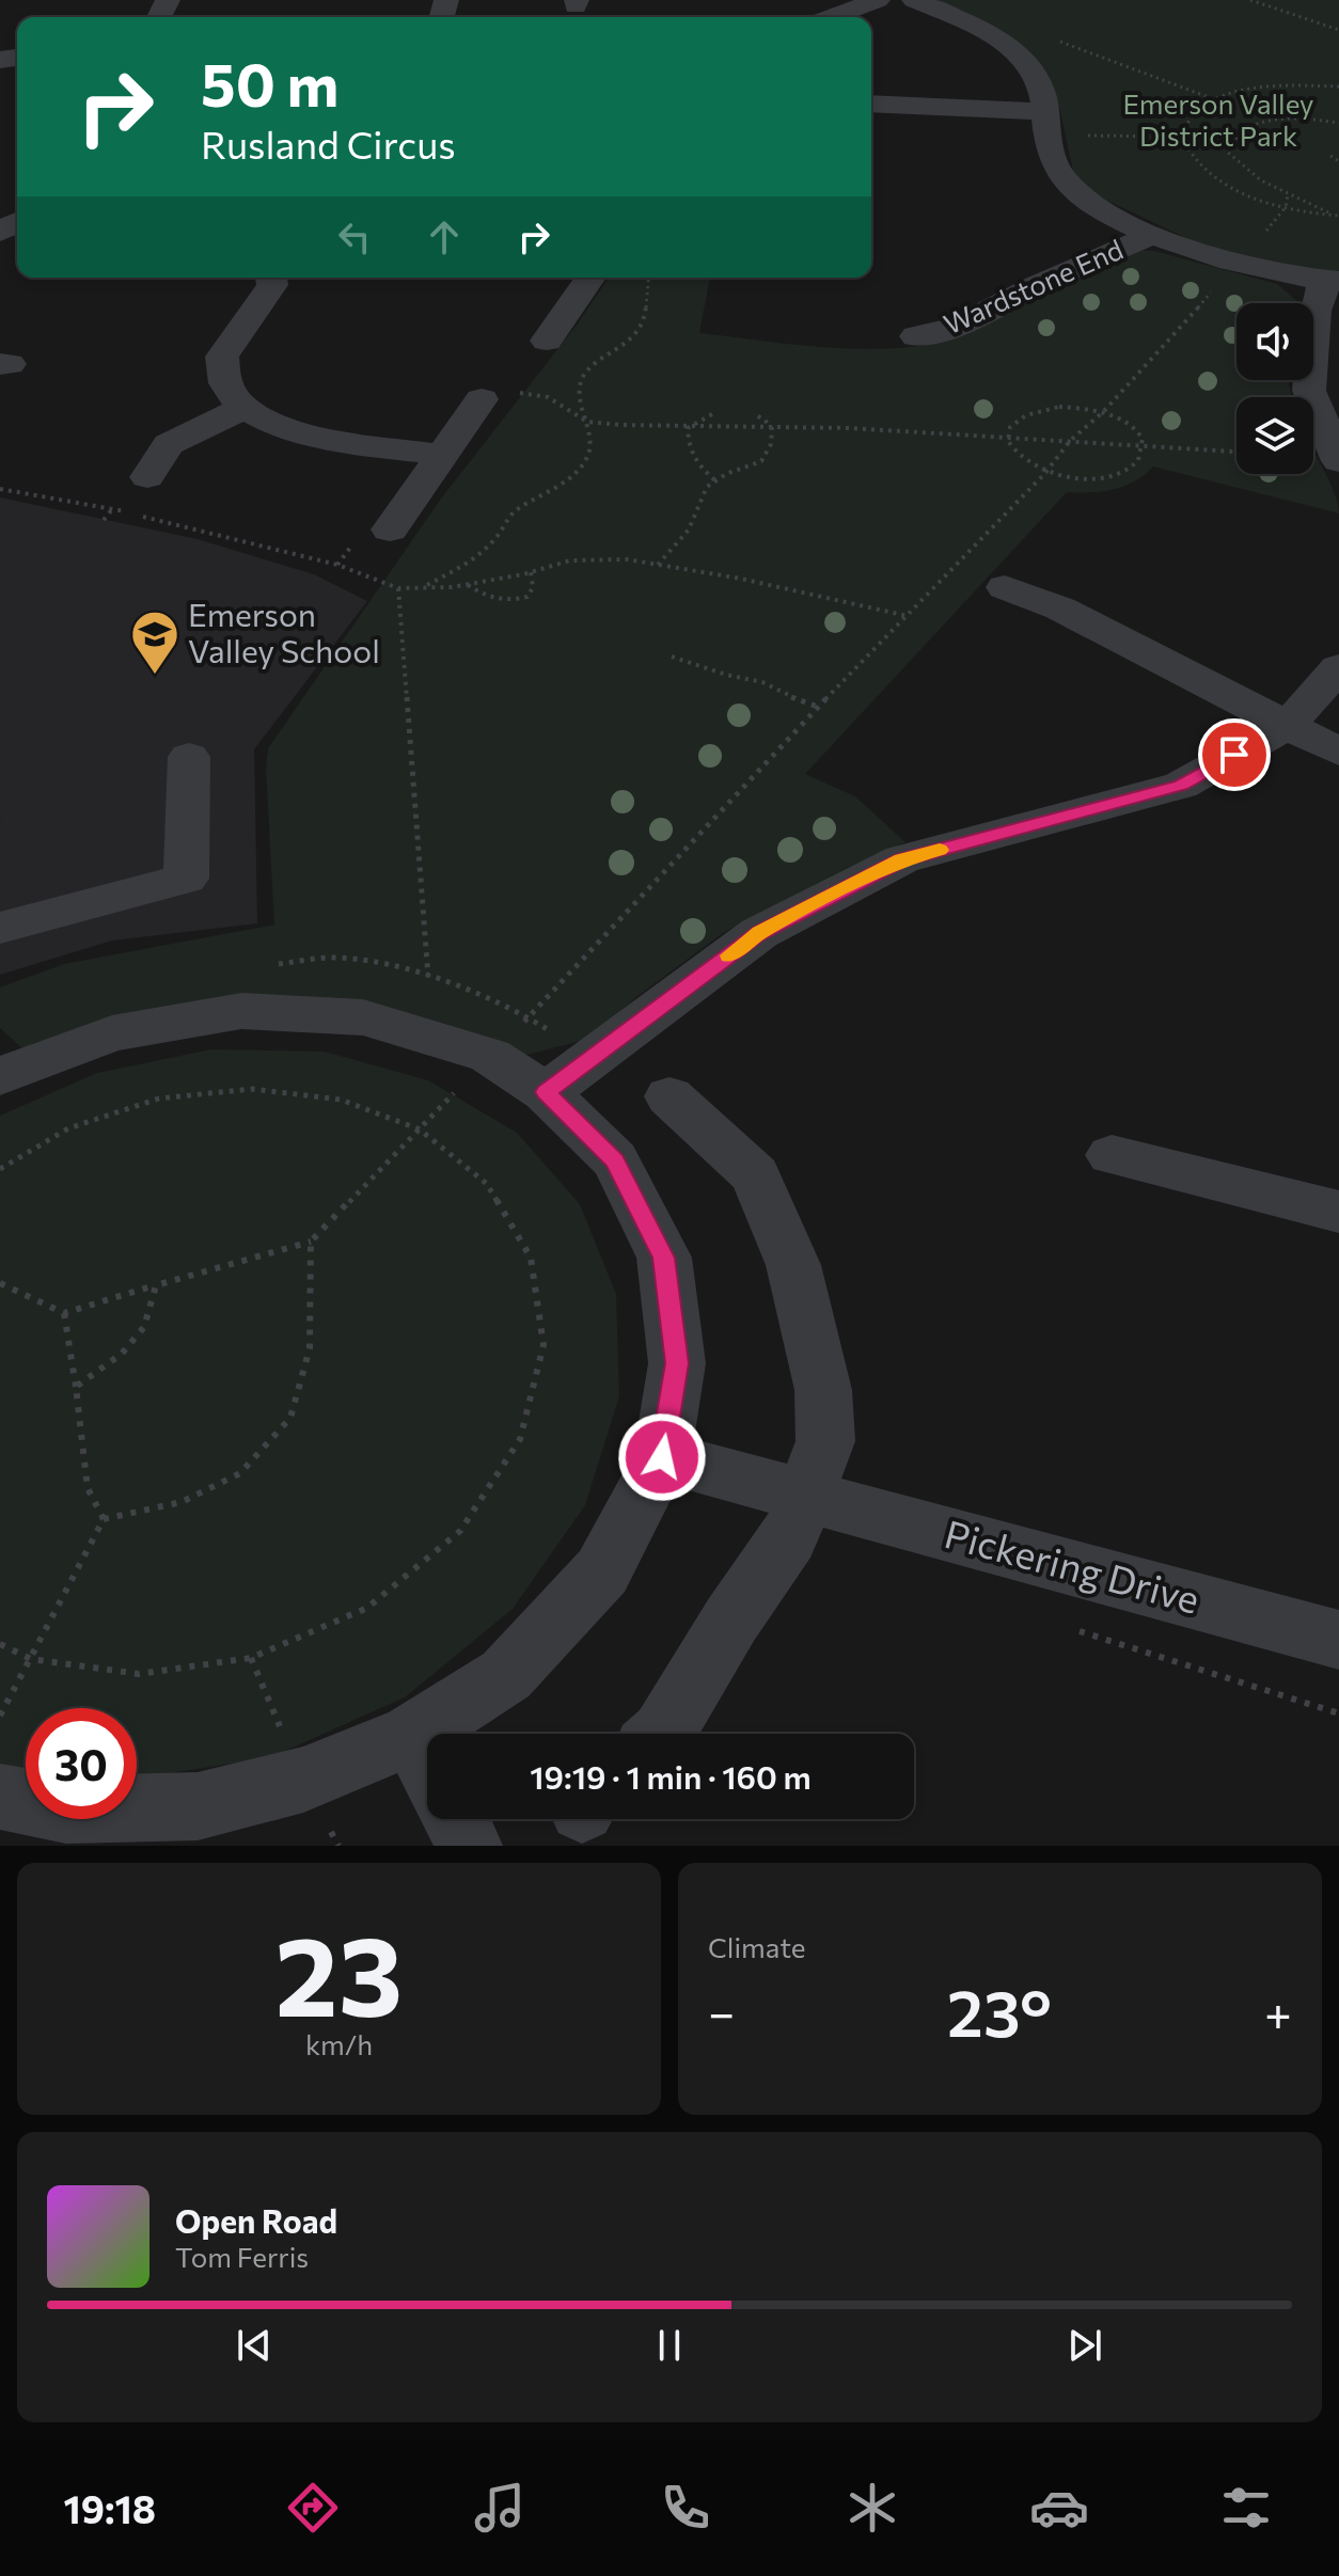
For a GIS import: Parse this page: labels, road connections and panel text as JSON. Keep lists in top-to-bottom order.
{
  "streets": {
    "street": ["Wardstone End", "Pickering Drive"]
  },
  "parks": ["Emerson Valley District Park"],
  "places": {
    "school or university": ["Emerson Valley School"]
  },
  "page": {
    "turn": ["50 m", "Rusland Circus"],
    "limit": "30",
    "trip": "19:19 · 1 min · 160 m",
    "tile": [
      ["23", "km/h"],
      "Climate"
    ],
    "heat": ["−", "23°", "+"],
    "song": ["Open Road", "Tom Ferris"],
    "tabs": "19:18"
  }
}
